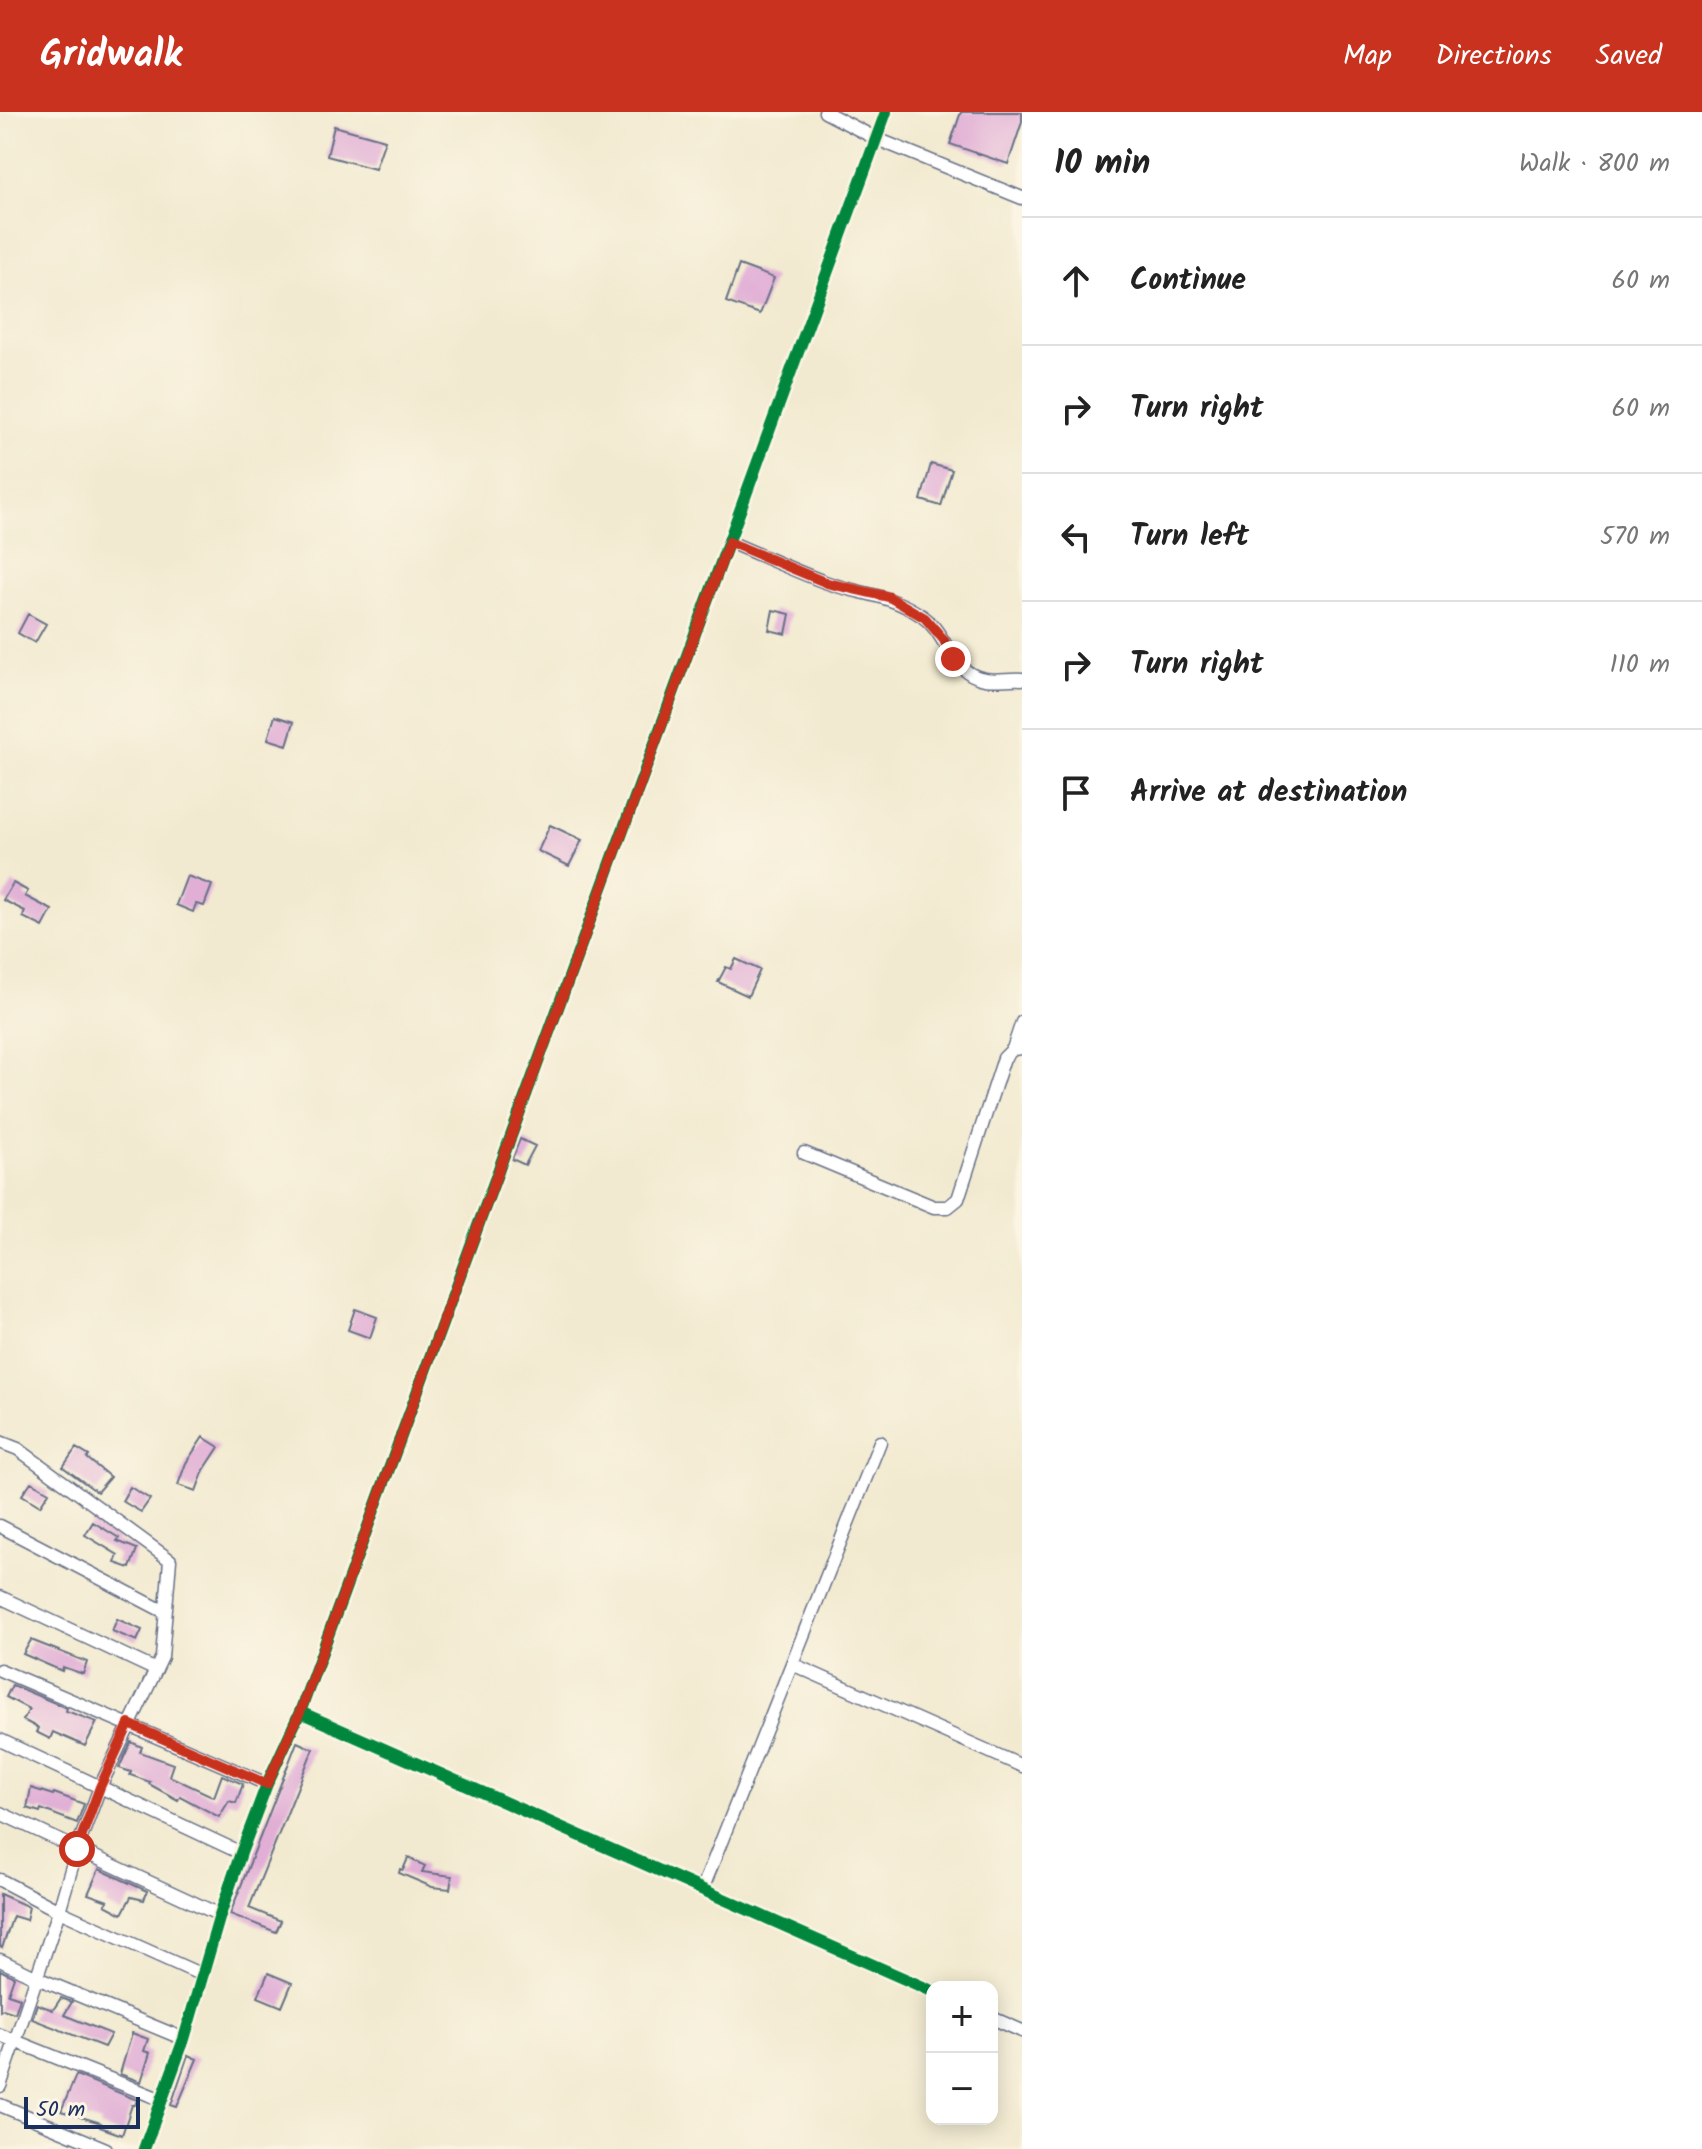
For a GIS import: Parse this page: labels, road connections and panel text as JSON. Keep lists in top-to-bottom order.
{
  "scale_bar": "50 m",
  "page": {
    "header": "Gridwalk",
    "nav": ["Map", "Directions", "Saved"],
    "heading": ["10 min", "Walk · 800 m"],
    "list": [
      ["Continue", "60 m"],
      ["Turn right", "60 m"],
      ["Turn left", "570 m"],
      ["Turn right", "110 m"],
      "Arrive at destination"
    ],
    "map_buttons": ["+", "−"],
    "scale": "50 m"
  }
}
